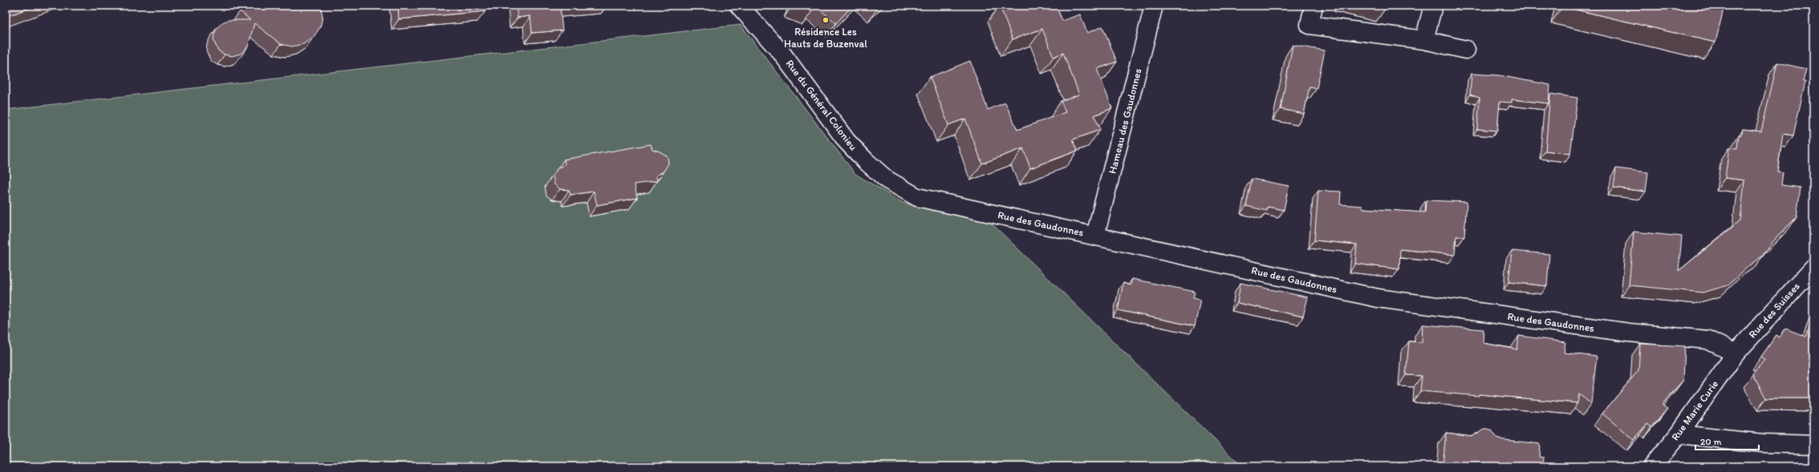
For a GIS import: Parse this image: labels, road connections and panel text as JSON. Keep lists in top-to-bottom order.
{
  "streets": {
    "street": [
      "Rue du Général Colonieu",
      "Hameau des Gaudonnes",
      "Rue des Gaudonnes",
      "Rue des Suisses",
      "Rue Marie Curie"
    ]
  },
  "crossings": [
    ["Rue du Général Colonieu", "Rue des Gaudonnes"],
    ["Hameau des Gaudonnes", "Rue des Gaudonnes"],
    ["Rue des Gaudonnes", "Rue des Suisses"],
    ["Rue des Gaudonnes", "Rue Marie Curie"],
    ["Rue des Suisses", "Rue Marie Curie"]
  ],
  "places": ["Résidence Les Hauts de Buzenval"],
  "scale_bar": "20 m"
}
